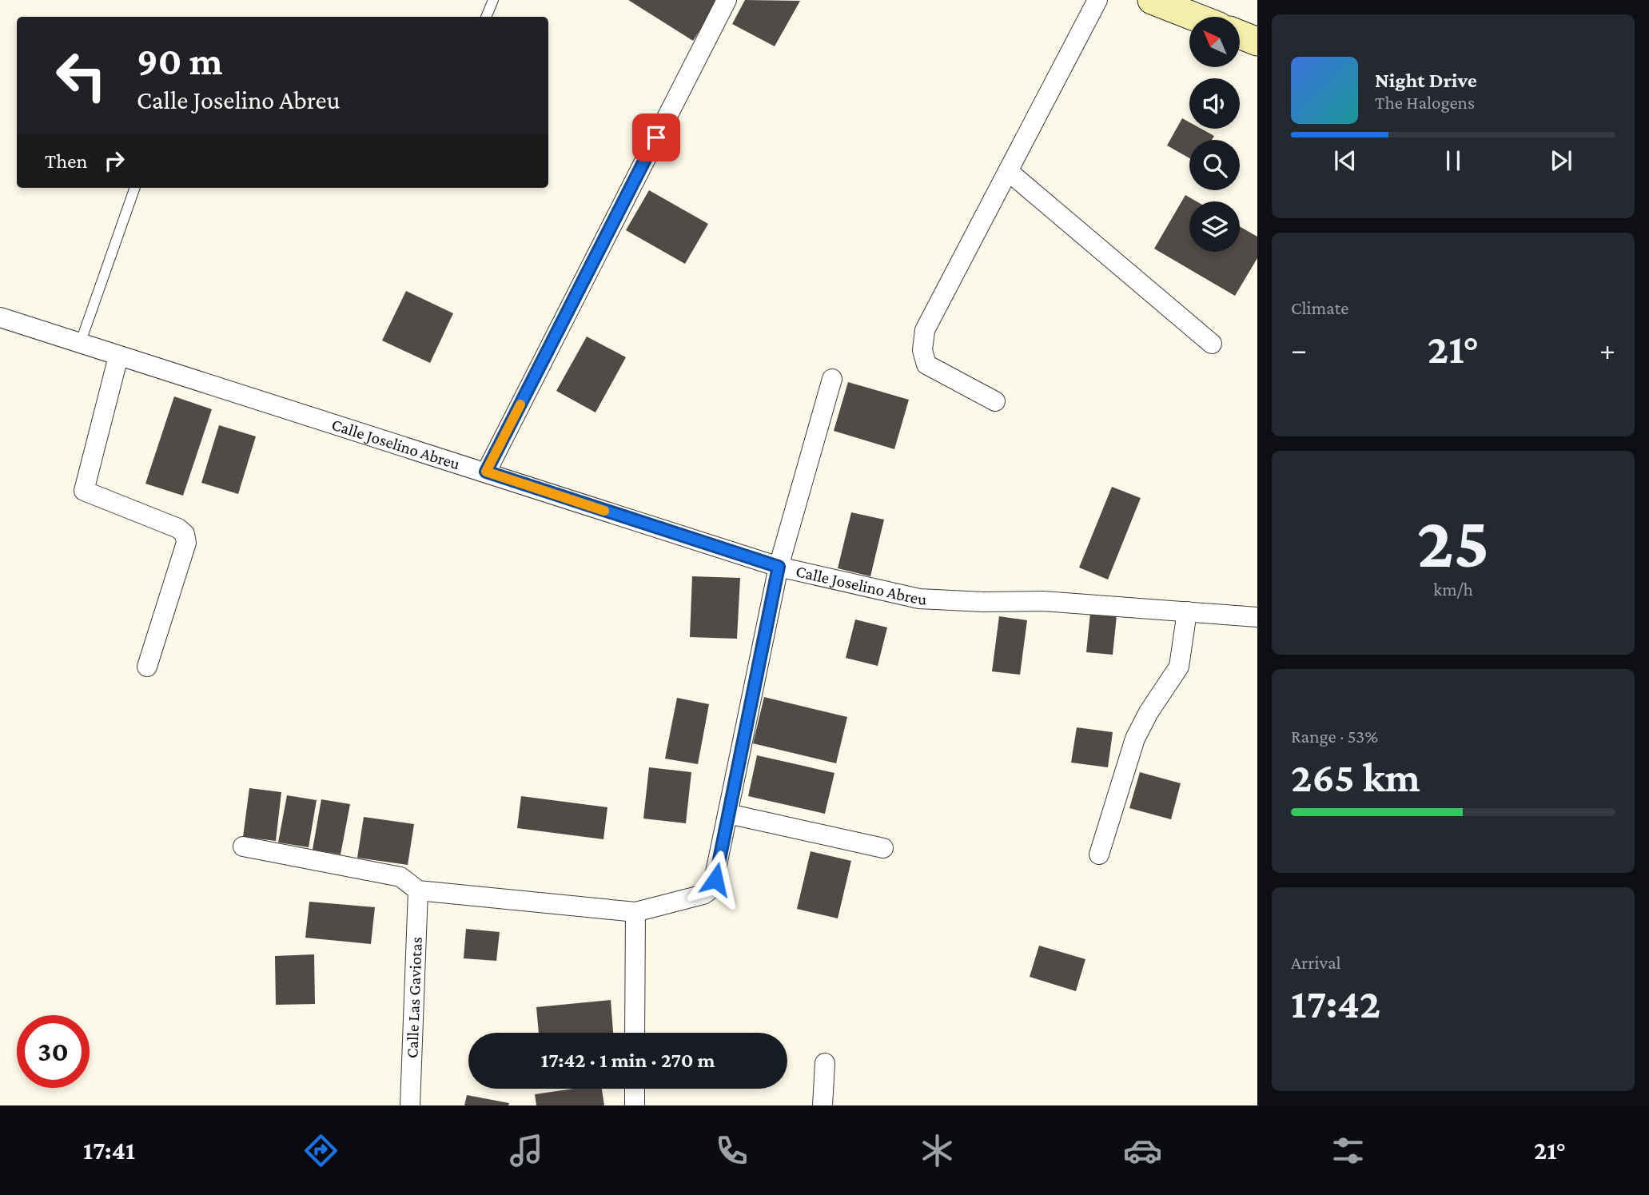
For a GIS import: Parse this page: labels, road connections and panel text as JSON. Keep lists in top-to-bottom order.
{
  "streets": {
    "street": ["Calle Joselino Abreu", "Calle Las Gaviotas"]
  },
  "north": "top left",
  "page": {
    "turn": ["90 m", "Calle Joselino Abreu"],
    "song": ["Night Drive", "The Halogens"],
    "then": "Then",
    "tile": [
      "Climate",
      ["25", "km/h"],
      ["Range · 53%", "265 km"],
      ["Arrival", "17:42"]
    ],
    "heat": ["−", "21°", "+"],
    "limit": "30",
    "trip": "17:42 · 1 min · 270 m",
    "tabs": ["17:41", "21°"]
  }
}
